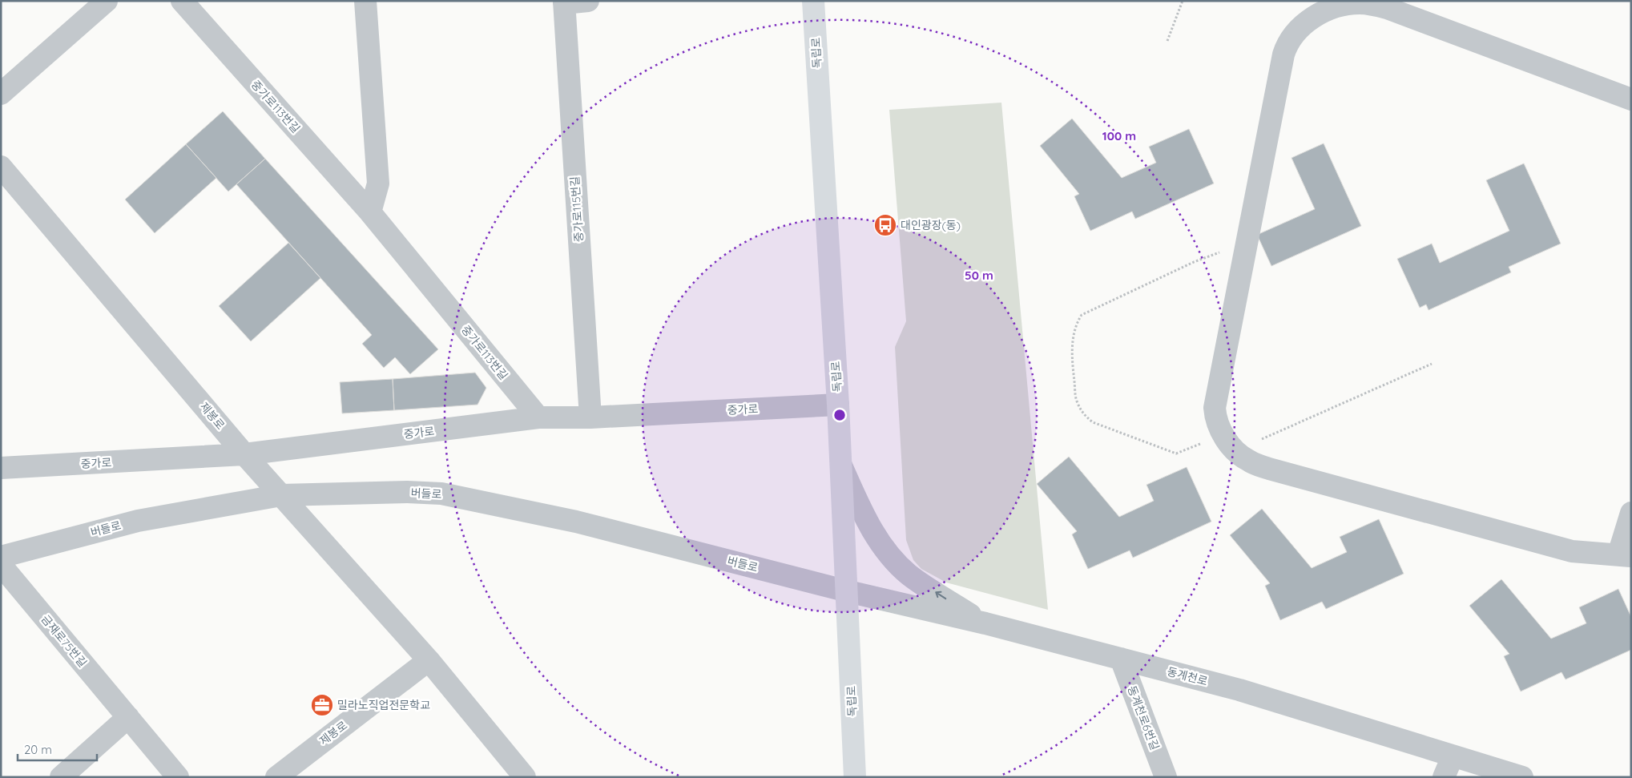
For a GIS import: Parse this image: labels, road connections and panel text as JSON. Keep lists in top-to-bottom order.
{
  "streets": {
    "main road": ["독립로"],
    "street": [
      "중가로113번길",
      "중가로115번길",
      "중가로",
      "제봉로",
      "버들로",
      "금재로75번길",
      "동계천로",
      "동계천로6번길"
    ]
  },
  "crossings": [
    ["독립로", "중가로"],
    ["독립로", "버들로"],
    ["독립로", "동계천로"],
    ["중가로113번길", "중가로"],
    ["중가로115번길", "중가로"],
    ["중가로", "제봉로"],
    ["제봉로", "버들로"],
    ["버들로", "동계천로"],
    ["동계천로", "동계천로6번길"]
  ],
  "places": {
    "bus stop": ["대인광장(동)"],
    "office": ["밀라노직업전문학교"]
  },
  "scale_bar": "20 m",
  "rings": ["100 m", "50 m"]
}
